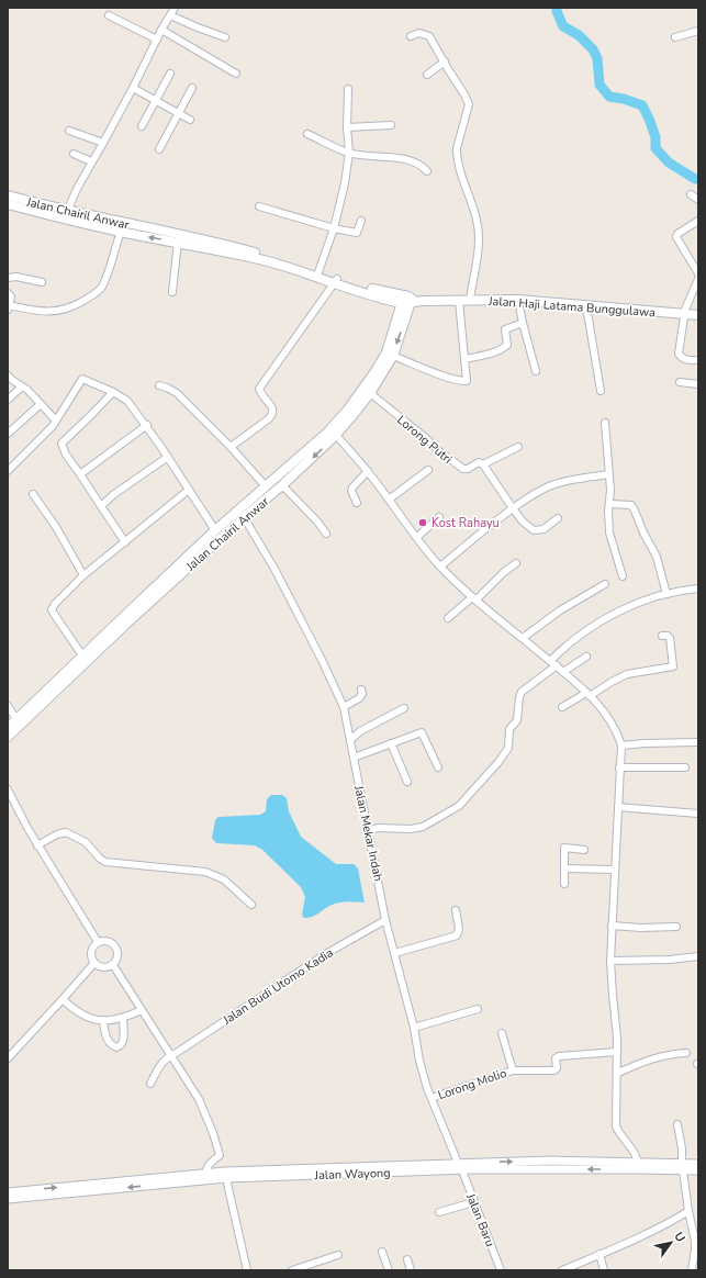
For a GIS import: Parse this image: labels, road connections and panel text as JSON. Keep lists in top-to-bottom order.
{
  "streets": {
    "main road": ["Jalan Chairil Anwar", "Jalan Haji Latama Bunggulawa"],
    "street": [
      "Lorong Putri",
      "Jalan Mekar Indah",
      "Jalan Budi Utomo Kadia",
      "Lorong Molio",
      "Jalan Wayong",
      "Jalan Baru"
    ]
  },
  "crossings": [
    ["Jalan Chairil Anwar", "Jalan Haji Latama Bunggulawa"],
    ["Jalan Chairil Anwar", "Lorong Putri"],
    ["Jalan Chairil Anwar", "Jalan Mekar Indah"],
    ["Jalan Mekar Indah", "Jalan Budi Utomo Kadia"],
    ["Jalan Mekar Indah", "Lorong Molio"],
    ["Jalan Mekar Indah", "Jalan Wayong"],
    ["Jalan Mekar Indah", "Jalan Baru"],
    ["Jalan Wayong", "Jalan Baru"]
  ],
  "places": ["Kost Rahayu"],
  "north": "top right"
}
